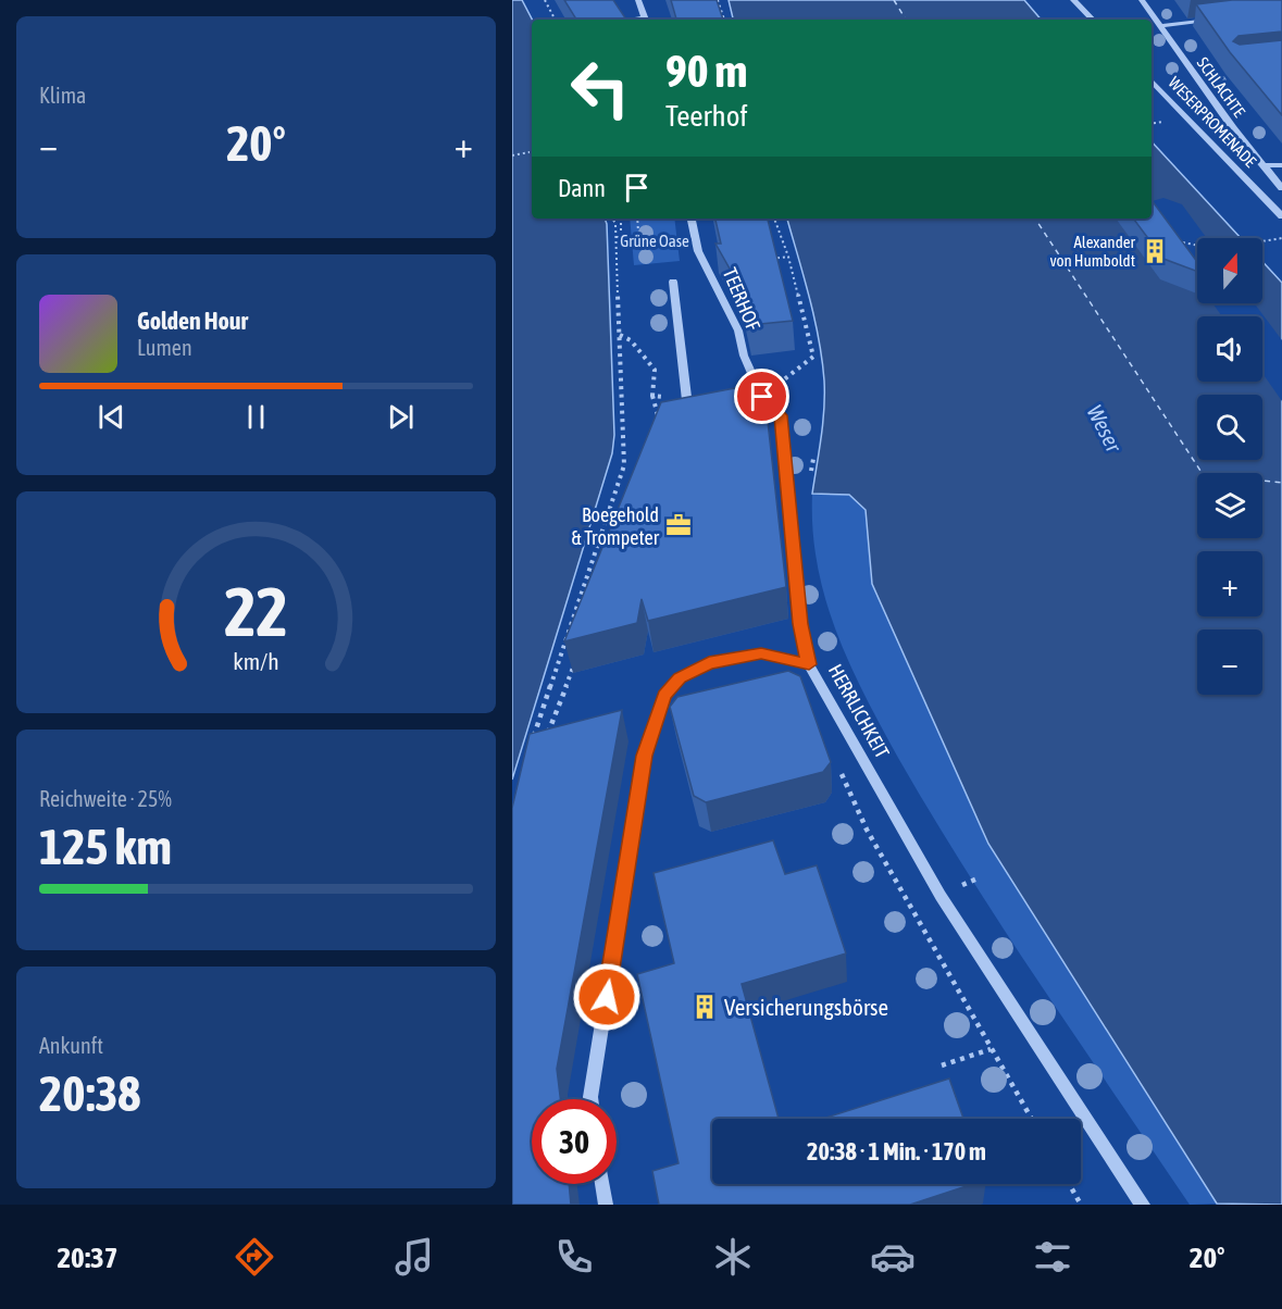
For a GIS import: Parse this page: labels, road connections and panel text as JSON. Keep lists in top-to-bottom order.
{
  "streets": {
    "street": [
      "SCHLACHTE",
      "WESERPROMENADE",
      "TEERHOF",
      "HERRLICHKEIT"
    ]
  },
  "crossings": [
    ["TEERHOF", "HERRLICHKEIT"]
  ],
  "water": ["Weser"],
  "parks": ["Grüne Oase"],
  "places": {
    "building": ["Alexander von Humboldt", "Versicherungsbörse"],
    "office": ["Boegehold & Trompeter"]
  },
  "north": "top",
  "page": {
    "tile": [
      "Klima",
      ["Reichweite · 25%", "125 km"],
      ["Ankunft", "20:38"]
    ],
    "turn": ["90 m", "Teerhof"],
    "heat": ["−", "20°", "+"],
    "then": "Dann",
    "map_buttons": ["+", "−"],
    "song": ["Golden Hour", "Lumen"],
    "limit": "30",
    "trip": "20:38 · 1 Min. · 170 m",
    "tabs": ["20:37", "20°"],
    "gauge": ["22", "km/h"]
  }
}
